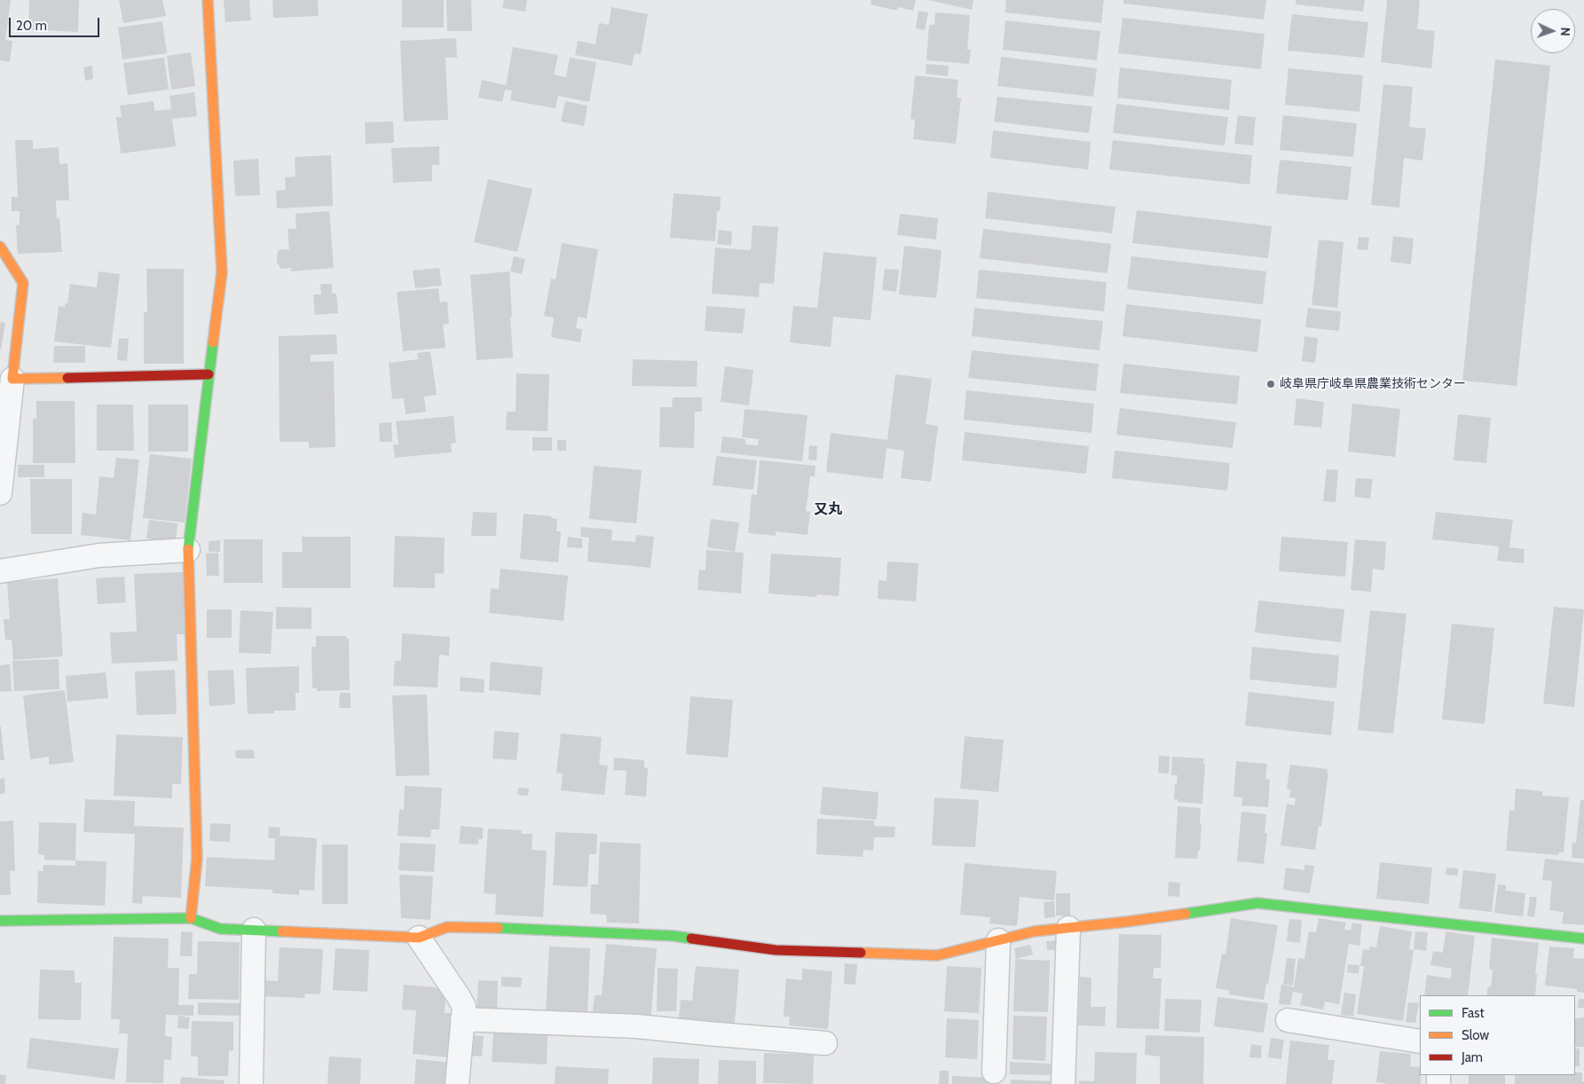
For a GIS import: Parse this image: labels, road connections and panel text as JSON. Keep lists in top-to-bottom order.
{
  "districts": ["又丸"],
  "places": ["岐阜県庁岐阜県農業技術センター"],
  "legend": ["Fast", "Slow", "Jam"],
  "scale_bar": "20 m",
  "north": "right"
}
